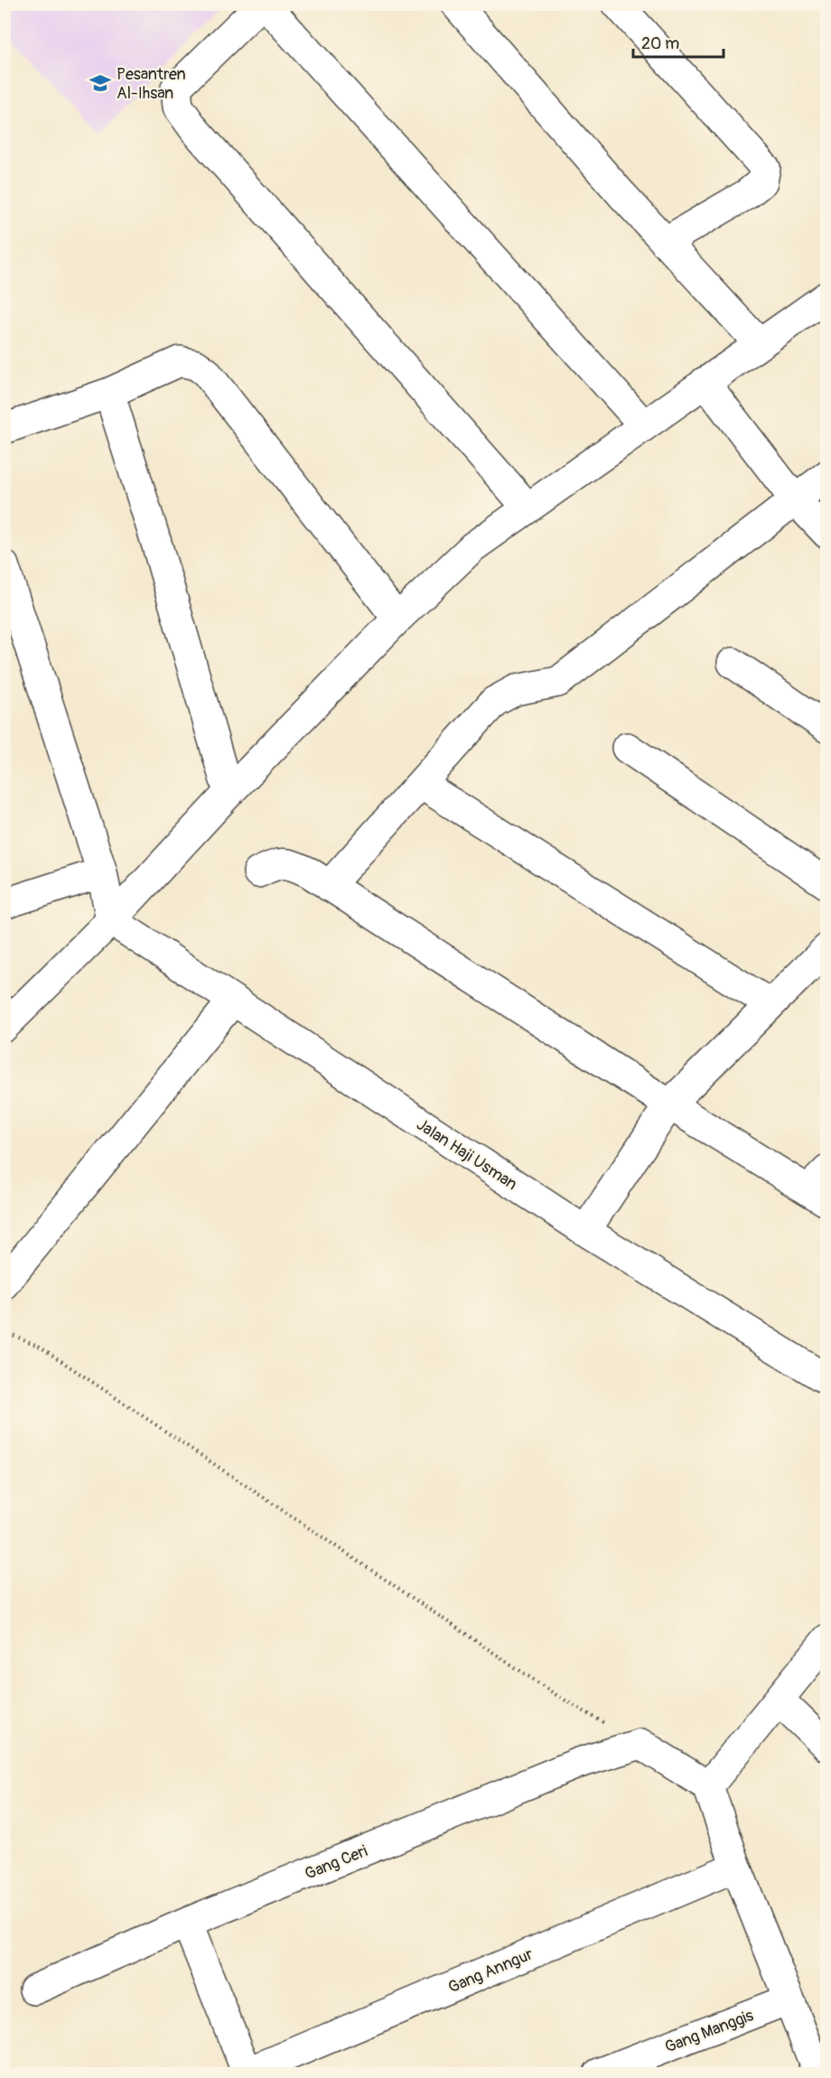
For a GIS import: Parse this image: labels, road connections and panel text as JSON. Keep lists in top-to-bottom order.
{
  "streets": {
    "street": [
      "Jalan Haji Usman",
      "Gang Ceri",
      "Gang Anngur",
      "Gang Manggis"
    ]
  },
  "places": {
    "school or university": ["Pesantren Al-Ihsan"]
  },
  "scale_bar": "20 m"
}
